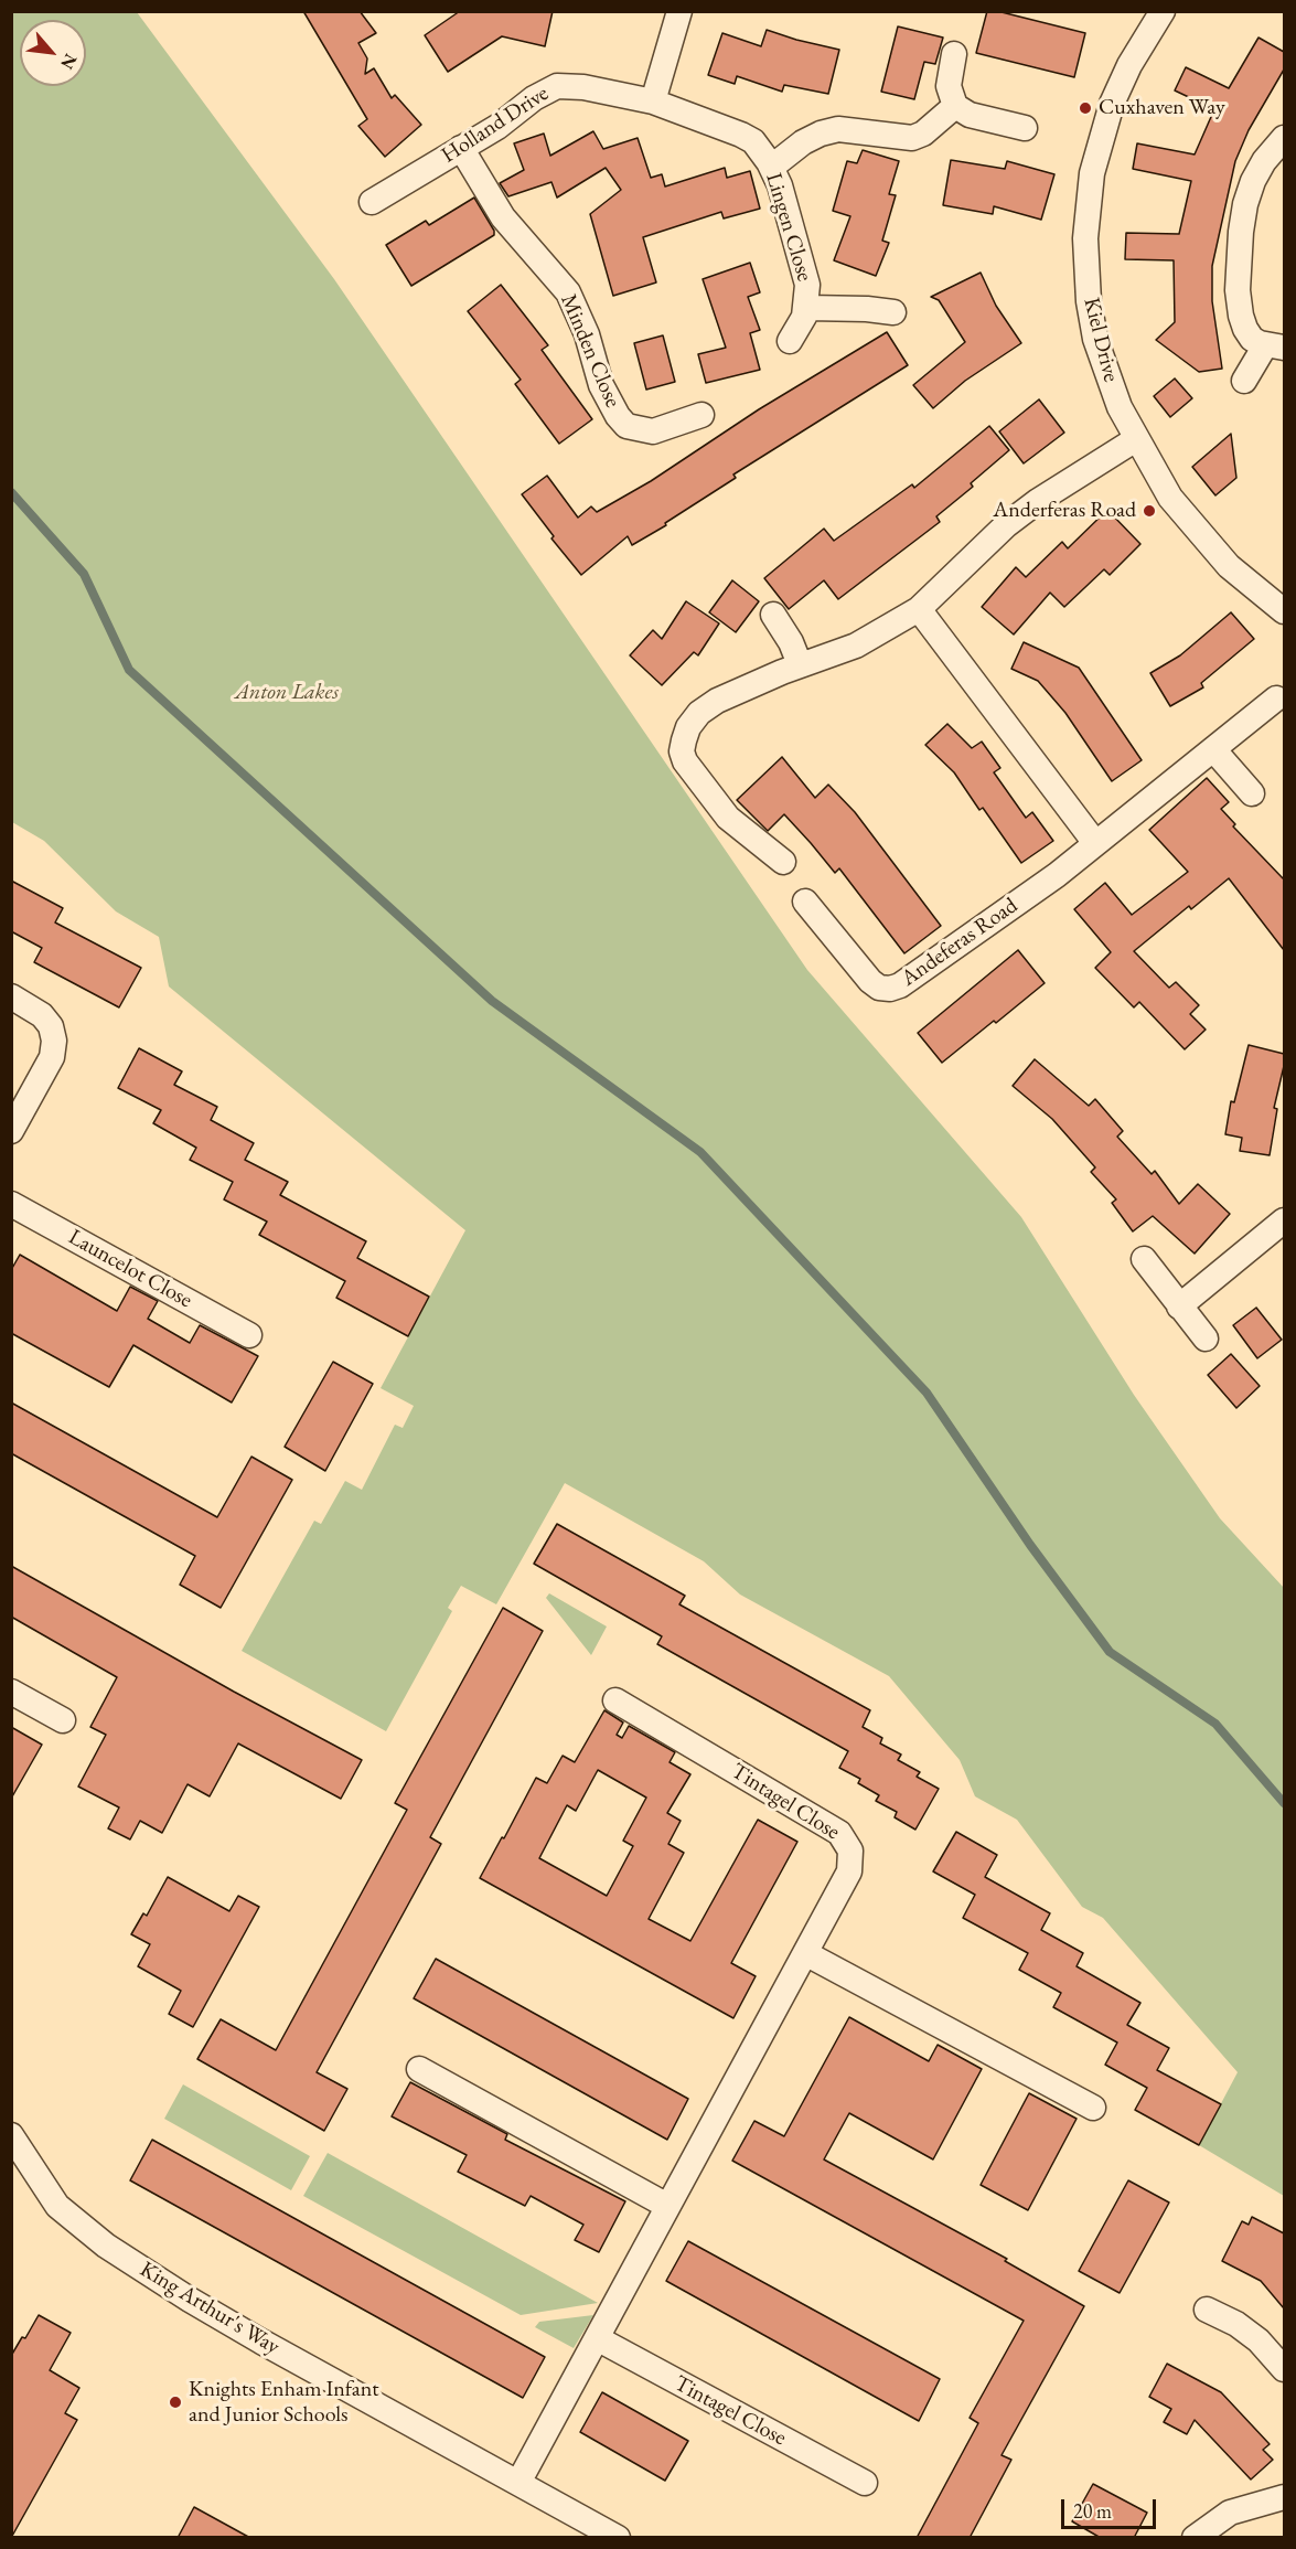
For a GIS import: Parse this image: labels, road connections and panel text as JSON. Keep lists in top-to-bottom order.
{
  "streets": {
    "street": [
      "Holland Drive",
      "Lingen Close",
      "Kiel Drive",
      "Minden Close",
      "Andeferas Road",
      "Launcelot Close",
      "Tintagel Close",
      "King Arthur's Way"
    ]
  },
  "crossings": [
    ["Holland Drive", "Lingen Close"],
    ["Holland Drive", "Minden Close"],
    ["Tintagel Close", "King Arthur's Way"]
  ],
  "parks": ["Anton Lakes"],
  "places": ["Cuxhaven Way", "Anderferas Road", "Knights Enham Infant and Junior Schools"],
  "scale_bar": "20 m",
  "north": "bottom right"
}
